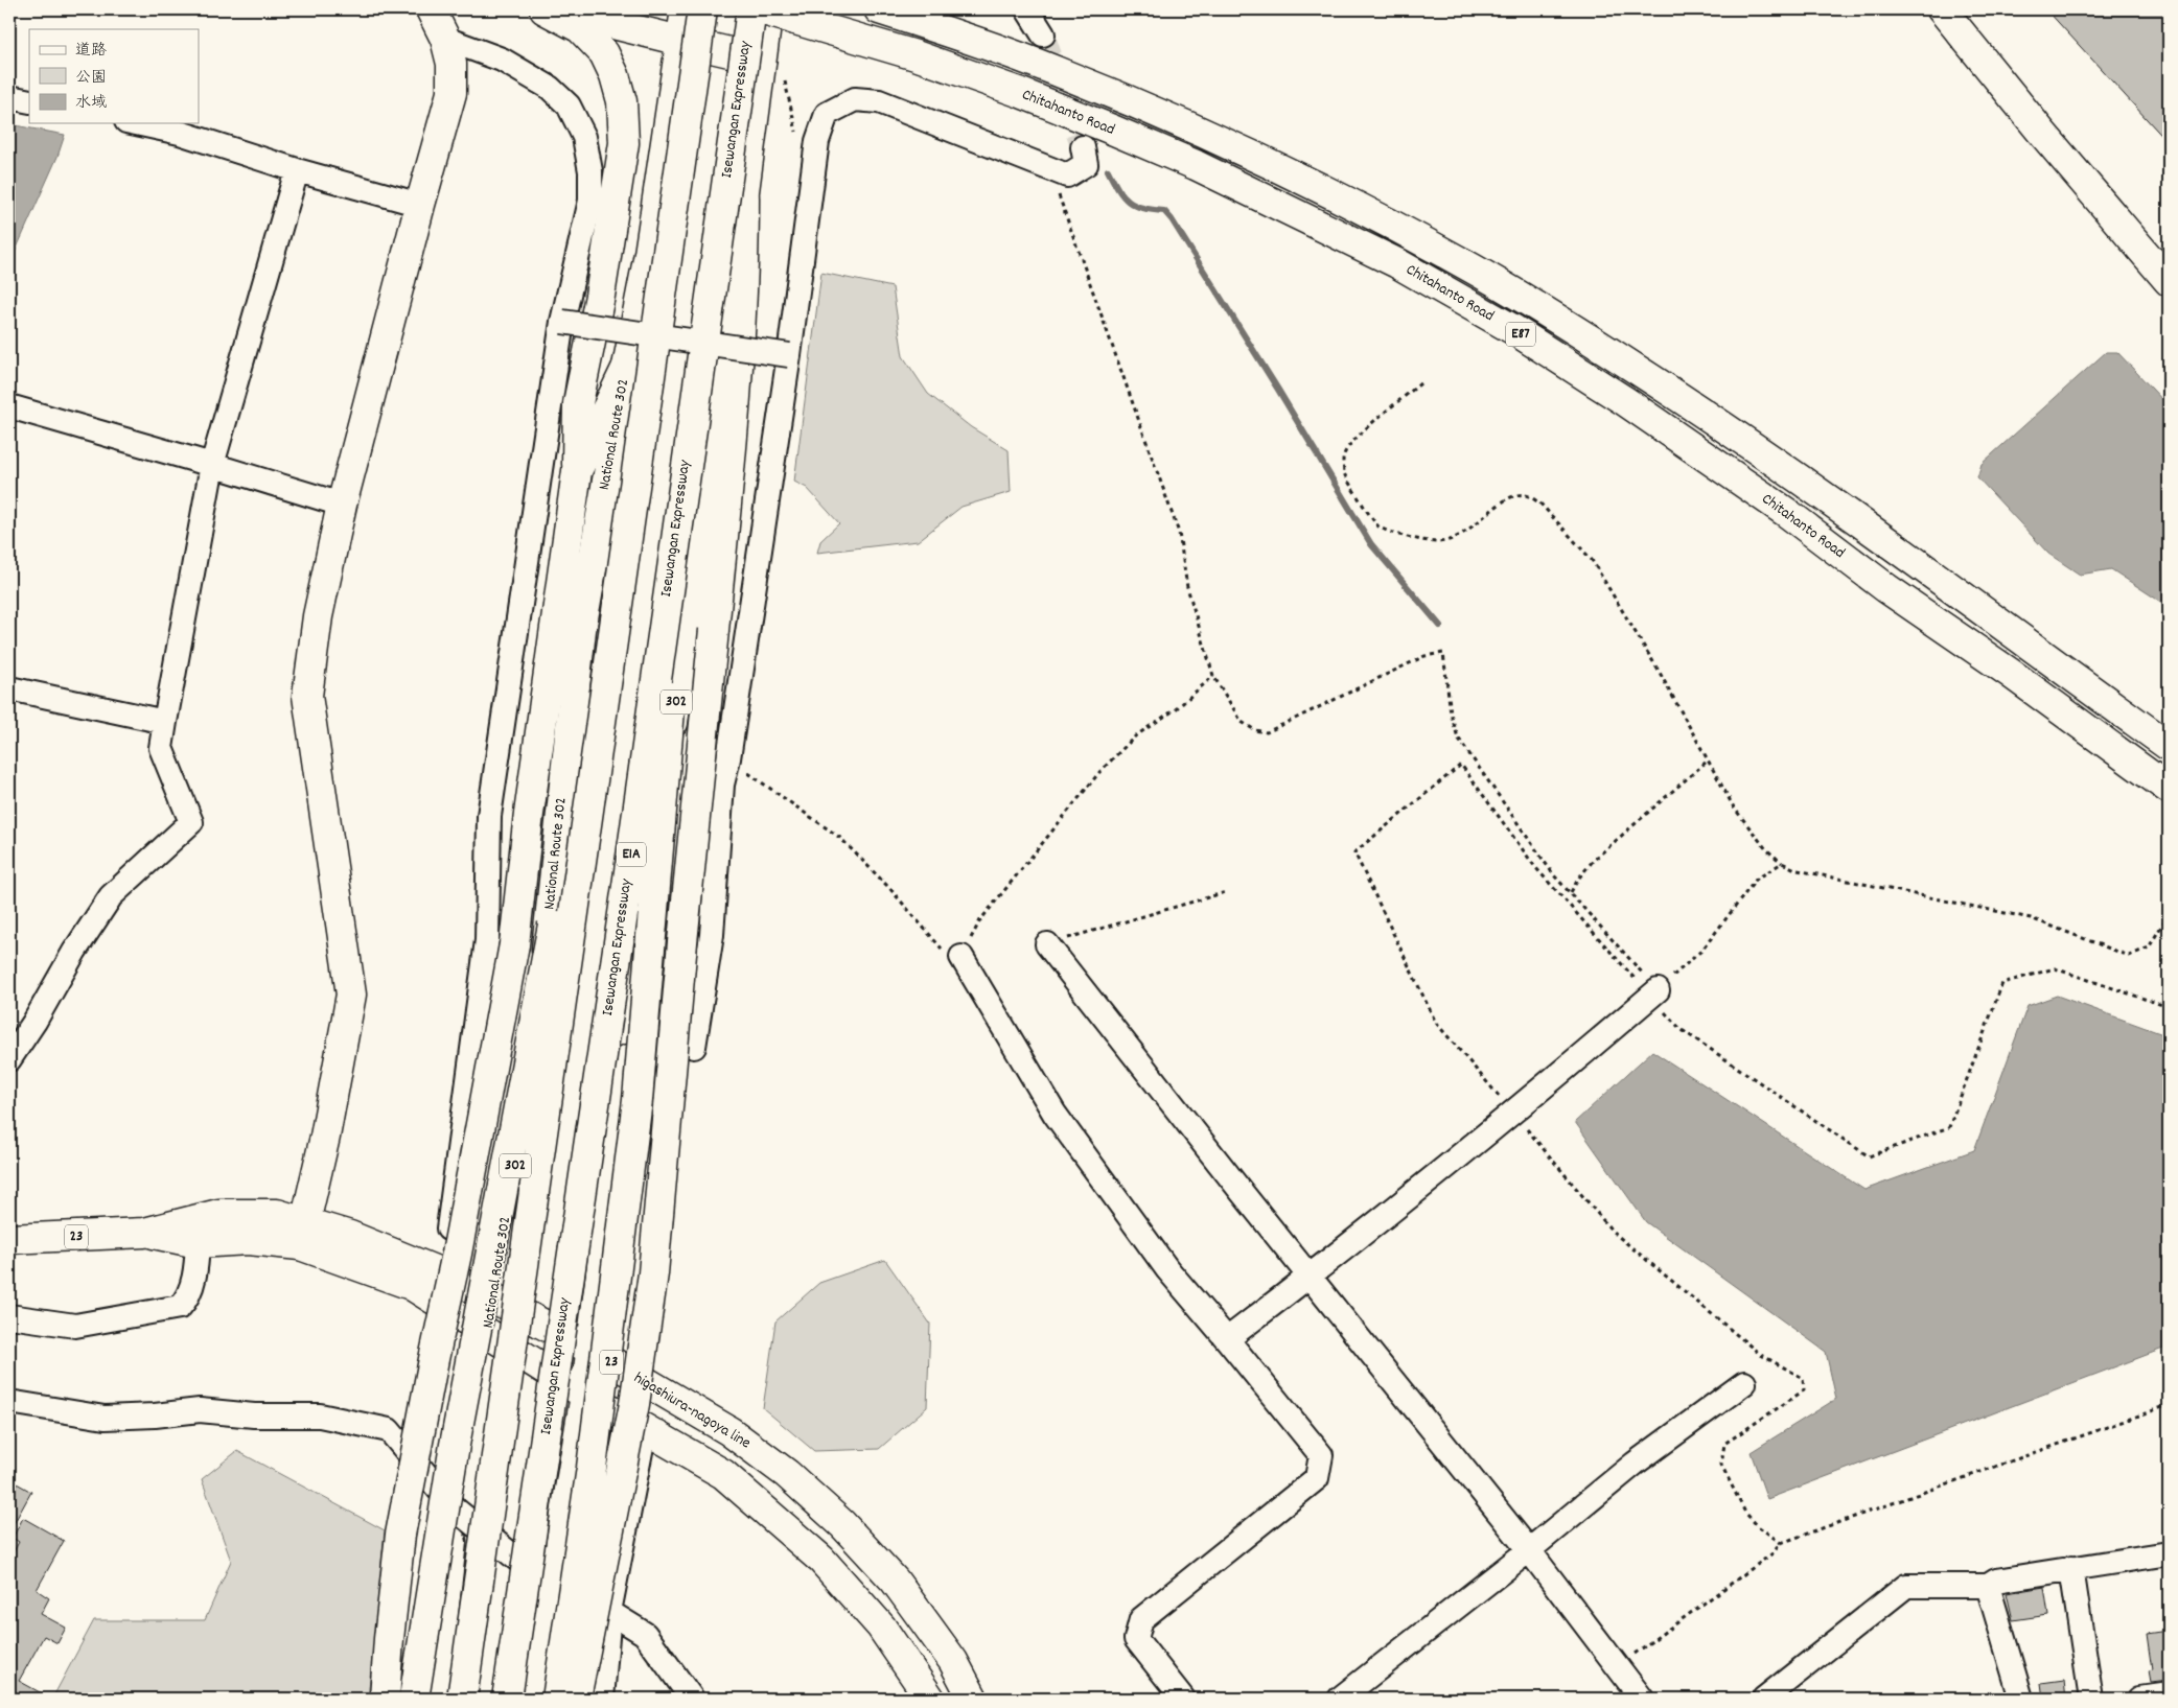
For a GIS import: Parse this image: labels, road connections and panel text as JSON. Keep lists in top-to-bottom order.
{
  "streets": {
    "main road": [
      "Isewangan Expressway",
      "Chitahanto Road",
      "E87",
      "National Route 302",
      "302",
      "E1A",
      "23",
      "higashiura-nagoya line"
    ]
  },
  "crossings": [
    ["National Route 302", "higashiura-nagoya line"],
    ["302", "higashiura-nagoya line"]
  ],
  "legend": ["道路", "公園", "水域"]
}
